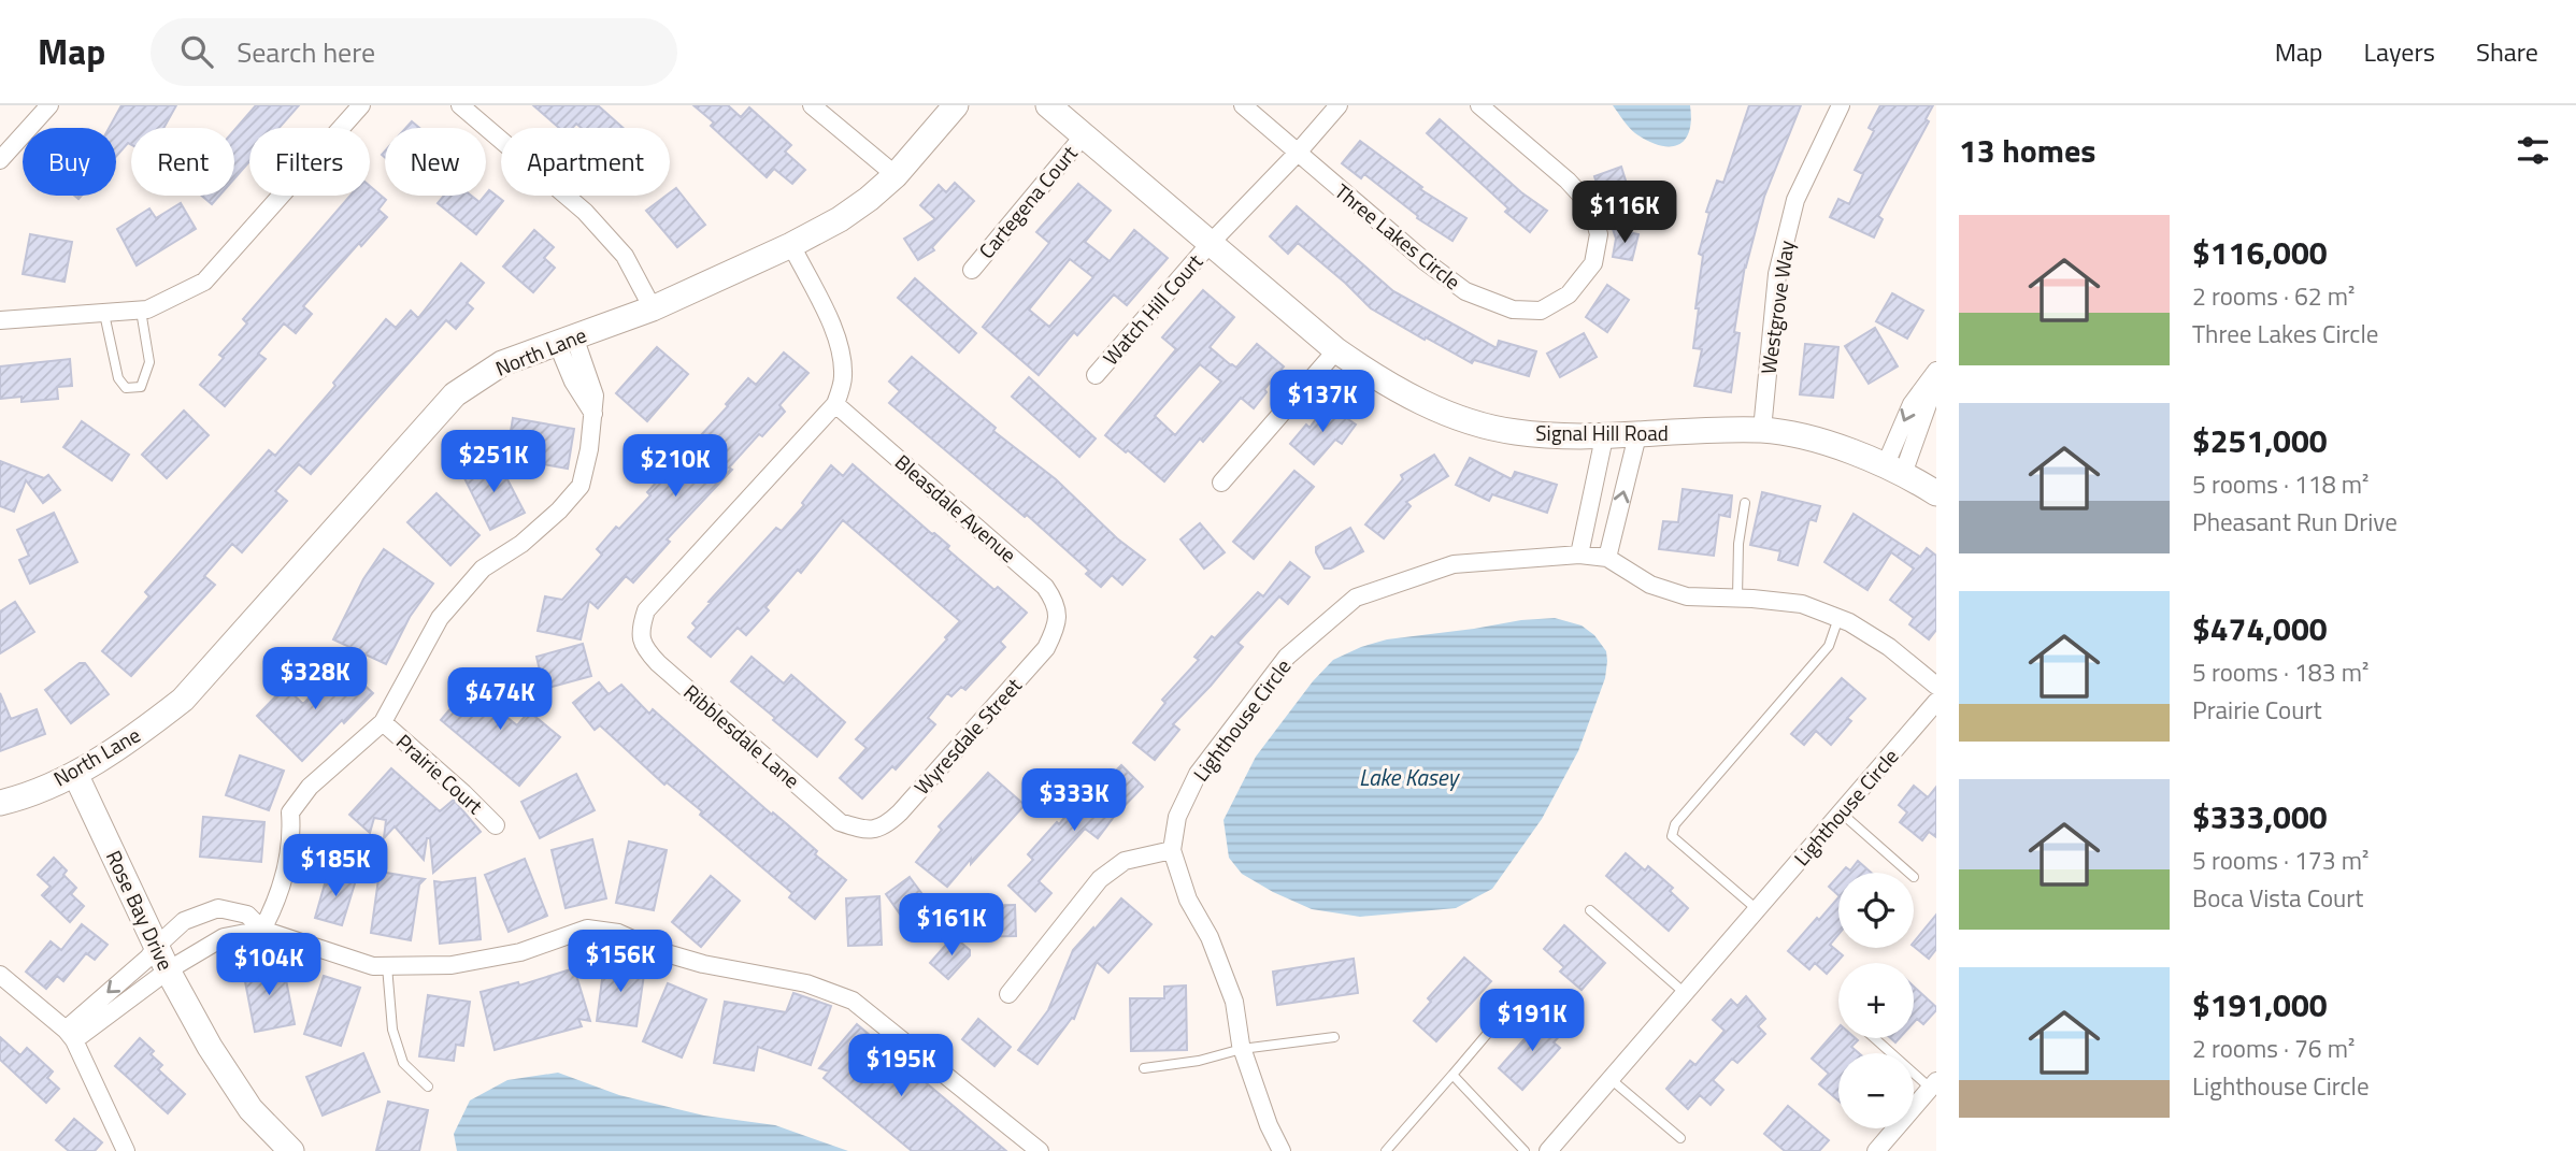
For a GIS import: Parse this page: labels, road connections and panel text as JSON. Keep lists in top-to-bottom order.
{
  "streets": {
    "street": [
      "Cartegena Court",
      "Three Lakes Circle",
      "Westgrove Way",
      "Watch Hill Court",
      "North Lane",
      "Signal Hill Road",
      "Bleasdale Avenue",
      "Lighthouse Circle",
      "Ribblesdale Lane",
      "Wyresdale Street",
      "Prairie Court",
      "Rose Bay Drive"
    ]
  },
  "crossings": [
    ["Cartegena Court", "Signal Hill Road"],
    ["Three Lakes Circle", "Watch Hill Court"],
    ["Westgrove Way", "Signal Hill Road"],
    ["Watch Hill Court", "Signal Hill Road"],
    ["North Lane", "Rose Bay Drive"],
    ["Bleasdale Avenue", "Ribblesdale Lane"],
    ["Bleasdale Avenue", "Wyresdale Street"],
    ["Ribblesdale Lane", "Wyresdale Street"]
  ],
  "water": ["Lake Kasey"],
  "page": {
    "header": "Map",
    "search": "Search here",
    "nav": ["Map", "Layers", "Share"],
    "heading": "13 homes",
    "chip": [
      "Buy",
      "Rent",
      "Filters",
      "New",
      "Apartment"
    ],
    "price": [
      "$116K",
      "$137K",
      "$251K",
      "$210K",
      "$328K",
      "$474K",
      "$333K",
      "$185K",
      "$161K",
      "$156K",
      "$104K",
      "$191K",
      "$195K"
    ],
    "list": [
      {
        "name": "$116,000",
        "note": "2 rooms · 62 m² · Three Lakes Circle"
      },
      {
        "name": "$251,000",
        "note": "5 rooms · 118 m² · Pheasant Run Drive"
      },
      {
        "name": "$474,000",
        "note": "5 rooms · 183 m² · Prairie Court"
      },
      {
        "name": "$333,000",
        "note": "5 rooms · 173 m² · Boca Vista Court"
      },
      {
        "name": "$191,000",
        "note": "2 rooms · 76 m² · Lighthouse Circle"
      }
    ],
    "map_buttons": ["+", "−"]
  }
}
